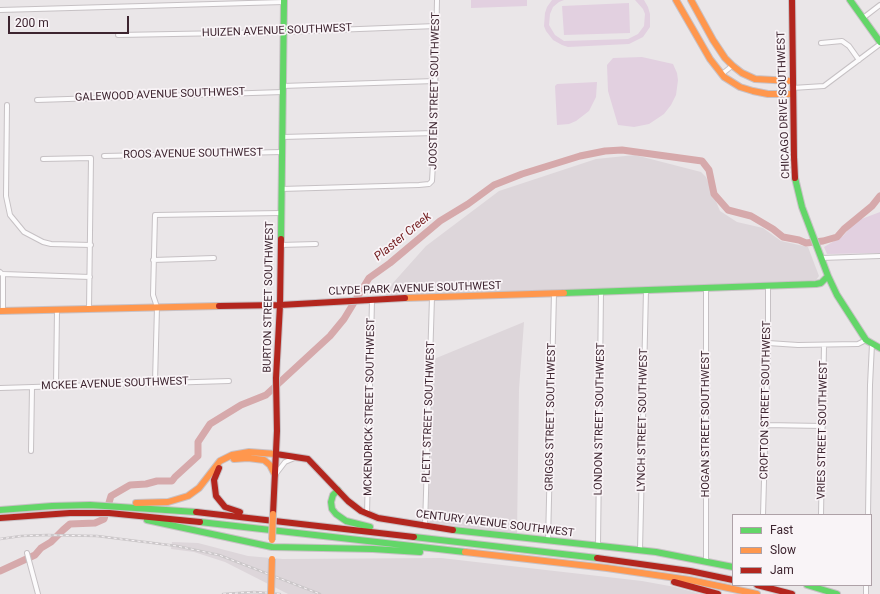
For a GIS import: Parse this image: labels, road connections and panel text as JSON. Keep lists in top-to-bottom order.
{
  "streets": {
    "main road": [
      "CHICAGO DRIVE SOUTHWEST",
      "CLYDE PARK AVENUE SOUTHWEST",
      "BURTON STREET SOUTHWEST",
      "CENTURY AVENUE SOUTHWEST"
    ],
    "street": [
      "HUIZEN AVENUE SOUTHWEST",
      "JOOSTEN STREET SOUTHWEST",
      "GALEWOOD AVENUE SOUTHWEST",
      "ROOS AVENUE SOUTHWEST",
      "MCKEE AVENUE SOUTHWEST",
      "CROFTON STREET SOUTHWEST",
      "MCKENDRICK STREET SOUTHWEST",
      "PLETT STREET SOUTHWEST",
      "GRIGGS STREET SOUTHWEST",
      "LONDON STREET SOUTHWEST",
      "LYNCH STREET SOUTHWEST",
      "HOGAN STREET SOUTHWEST",
      "VRIES STREET SOUTHWEST"
    ]
  },
  "crossings": [
    ["HUIZEN AVENUE SOUTHWEST", "JOOSTEN STREET SOUTHWEST"],
    ["HUIZEN AVENUE SOUTHWEST", "BURTON STREET SOUTHWEST"],
    ["JOOSTEN STREET SOUTHWEST", "GALEWOOD AVENUE SOUTHWEST"],
    ["JOOSTEN STREET SOUTHWEST", "BURTON STREET SOUTHWEST"],
    ["GALEWOOD AVENUE SOUTHWEST", "BURTON STREET SOUTHWEST"],
    ["CHICAGO DRIVE SOUTHWEST", "CLYDE PARK AVENUE SOUTHWEST"],
    ["ROOS AVENUE SOUTHWEST", "BURTON STREET SOUTHWEST"],
    ["CLYDE PARK AVENUE SOUTHWEST", "BURTON STREET SOUTHWEST"],
    ["CLYDE PARK AVENUE SOUTHWEST", "CROFTON STREET SOUTHWEST"],
    ["CLYDE PARK AVENUE SOUTHWEST", "MCKENDRICK STREET SOUTHWEST"],
    ["CLYDE PARK AVENUE SOUTHWEST", "PLETT STREET SOUTHWEST"],
    ["CLYDE PARK AVENUE SOUTHWEST", "GRIGGS STREET SOUTHWEST"],
    ["CLYDE PARK AVENUE SOUTHWEST", "LONDON STREET SOUTHWEST"],
    ["CLYDE PARK AVENUE SOUTHWEST", "LYNCH STREET SOUTHWEST"],
    ["CLYDE PARK AVENUE SOUTHWEST", "HOGAN STREET SOUTHWEST"],
    ["BURTON STREET SOUTHWEST", "CENTURY AVENUE SOUTHWEST"],
    ["MCKENDRICK STREET SOUTHWEST", "CENTURY AVENUE SOUTHWEST"],
    ["PLETT STREET SOUTHWEST", "CENTURY AVENUE SOUTHWEST"],
    ["GRIGGS STREET SOUTHWEST", "CENTURY AVENUE SOUTHWEST"],
    ["LONDON STREET SOUTHWEST", "CENTURY AVENUE SOUTHWEST"],
    ["LYNCH STREET SOUTHWEST", "CENTURY AVENUE SOUTHWEST"],
    ["HOGAN STREET SOUTHWEST", "CENTURY AVENUE SOUTHWEST"]
  ],
  "water": ["Plaster Creek"],
  "legend": ["Fast", "Slow", "Jam"],
  "scale_bar": "200 m"
}
